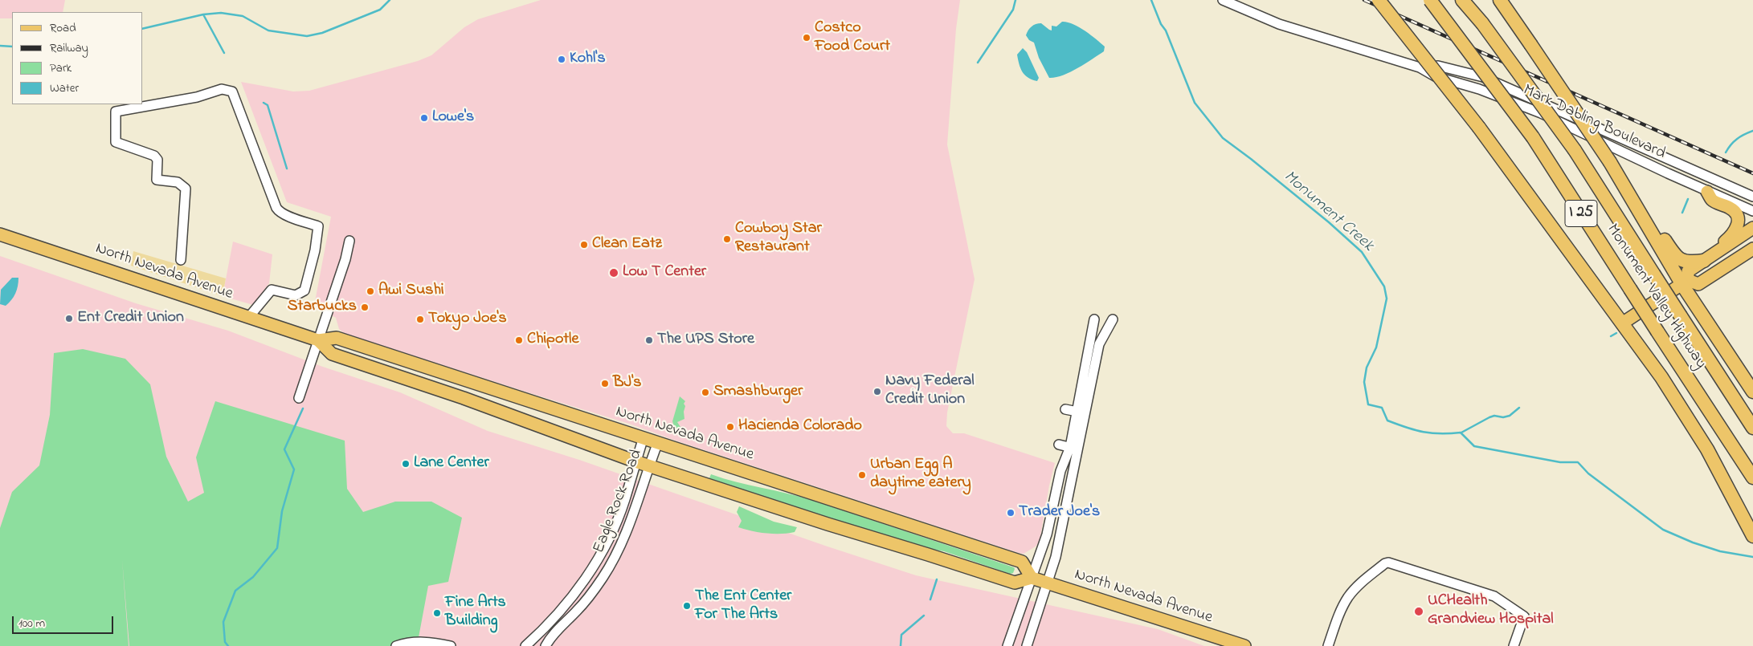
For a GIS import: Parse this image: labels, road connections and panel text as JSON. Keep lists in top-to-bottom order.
{
  "streets": {
    "highway": ["I 25", "Monument Valley Highway"],
    "main road": ["North Nevada Avenue"],
    "street": ["Mark Dabling Boulevard", "Eagle Rock Road"]
  },
  "crossings": [
    ["North Nevada Avenue", "Eagle Rock Road"]
  ],
  "water": ["Monument Creek"],
  "places": [
    "Costco Food Court",
    "Kohl's",
    "Lowe's",
    "Cowboy Star Restaurant",
    "Clean Eatz",
    "Low T Center",
    "Awi Sushi",
    "Starbucks",
    "Ent Credit Union",
    "Tokyo Joe's",
    "Chipotle",
    "The UPS Store",
    "BJ's",
    "Navy Federal Credit Union",
    "Smashburger",
    "Hacienda Colorado",
    "Lane Center",
    "Urban Egg A daytime eatery",
    "Trader Joe's",
    "The Ent Center For The Arts",
    "UCHealth Grandview Hospital",
    "Fine Arts Building"
  ],
  "legend": [
    "Road",
    "Railway",
    "Park",
    "Water"
  ],
  "scale_bar": "100 m"
}
